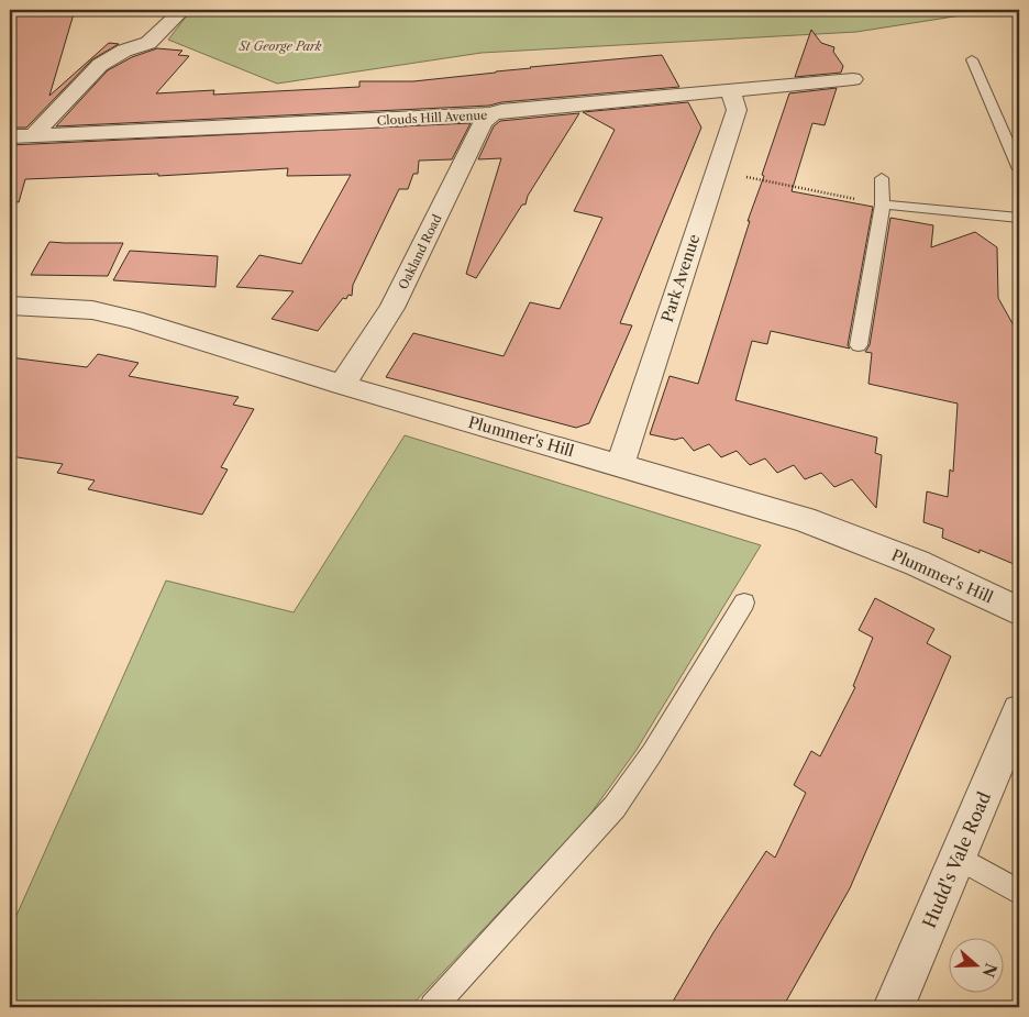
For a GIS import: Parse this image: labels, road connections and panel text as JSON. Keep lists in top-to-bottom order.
{
  "streets": {
    "street": [
      "Clouds Hill Avenue",
      "Oakland Road",
      "Park Avenue",
      "Plummer's Hill",
      "Hudd's Vale Road"
    ]
  },
  "crossings": [
    ["Clouds Hill Avenue", "Oakland Road"],
    ["Clouds Hill Avenue", "Park Avenue"],
    ["Oakland Road", "Plummer's Hill"],
    ["Park Avenue", "Plummer's Hill"]
  ],
  "parks": ["St George Park"],
  "north": "right"
}
